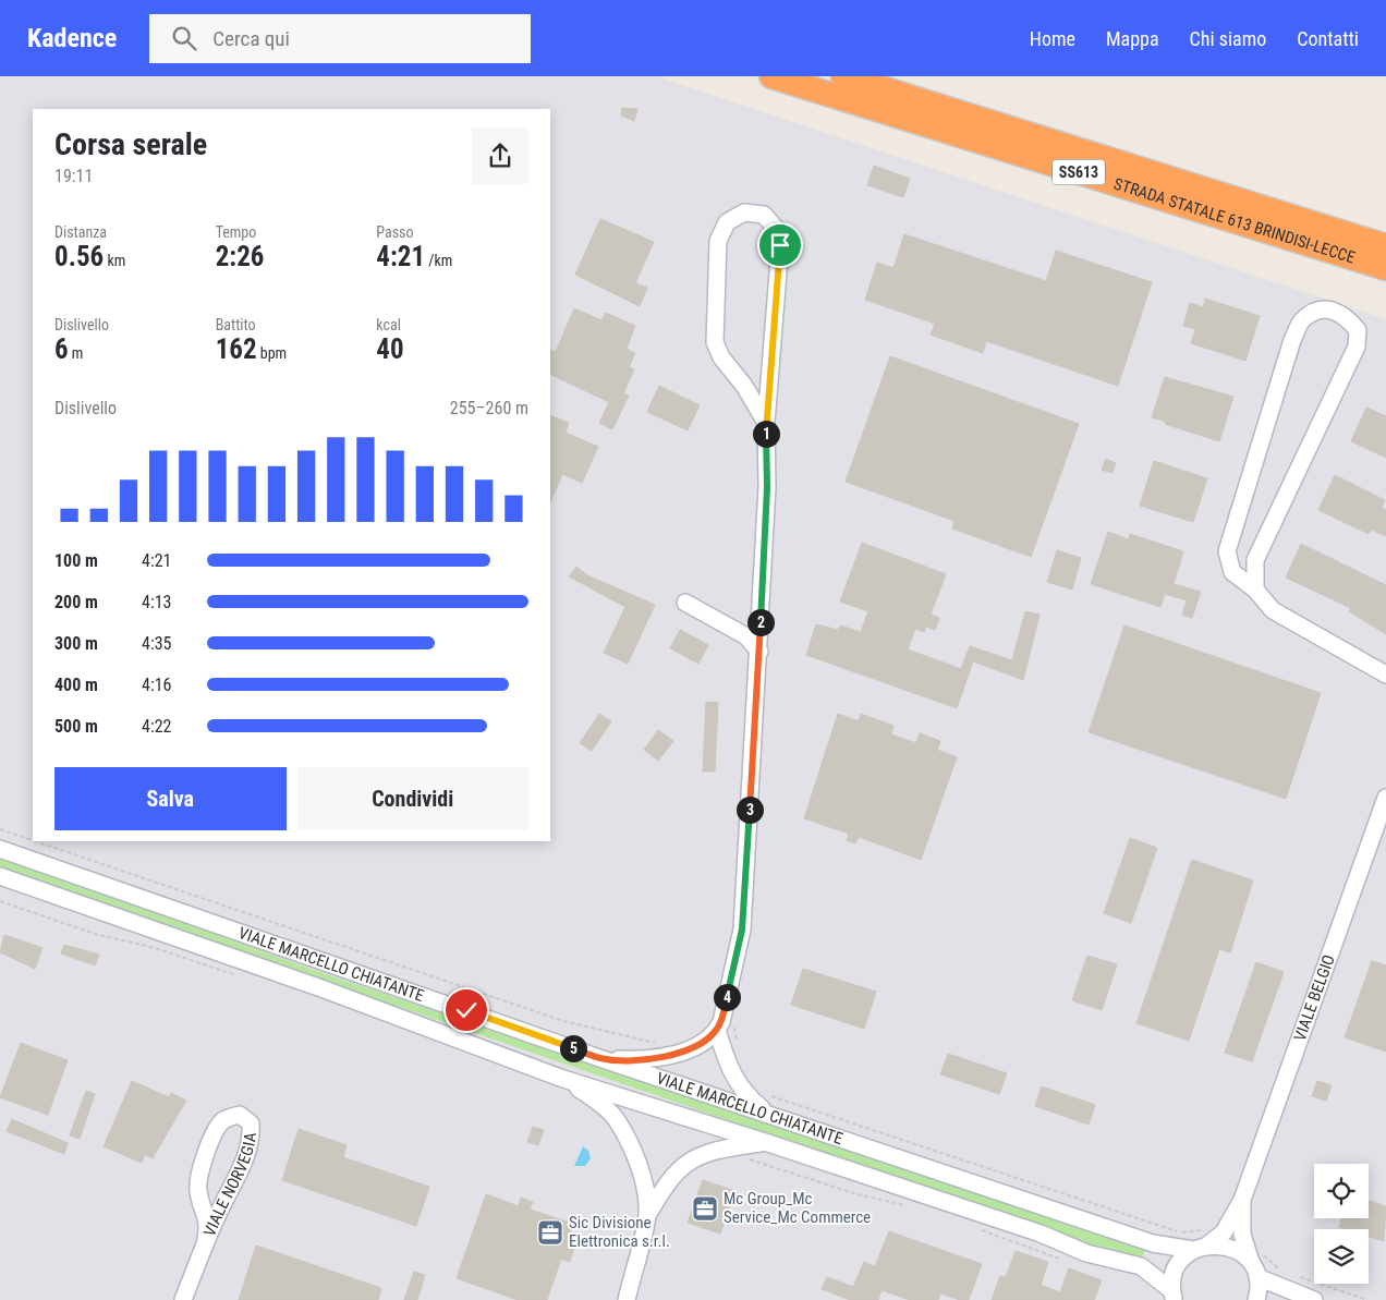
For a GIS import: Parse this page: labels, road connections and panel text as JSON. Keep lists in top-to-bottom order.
{
  "streets": {
    "highway": ["SS613", "STRADA STATALE 613 BRINDISI-LECCE"],
    "street": ["VIALE MARCELLO CHIATANTE", "VIALE BELGIO", "VIALE NORVEGIA"]
  },
  "crossings": [
    ["VIALE MARCELLO CHIATANTE", "VIALE BELGIO"]
  ],
  "places": {
    "office": ["Mc Group_Mc Service_Mc Commerce", "Sic Divisione Elettronica s.r.l."]
  },
  "page": {
    "header": "Kadence",
    "search": "Cerca qui",
    "nav": [
      "Home",
      "Mappa",
      "Chi siamo",
      "Contatti"
    ],
    "heading": ["Corsa serale", "19:11"],
    "stats": [
      ["Distanza", "0.56 km"],
      ["Tempo", "2:26"],
      ["Passo", "4:21 /km"],
      ["Dislivello", "6 m"],
      ["Battito", "162 bpm"],
      ["kcal", "40"]
    ],
    "chart": ["Dislivello", "255–260 m"],
    "pins": [
      "1",
      "2",
      "3",
      "4",
      "5"
    ],
    "list": [
      {
        "name": "100 m",
        "note": "4:21"
      },
      {
        "name": "200 m",
        "note": "4:13"
      },
      {
        "name": "300 m",
        "note": "4:35"
      },
      {
        "name": "400 m",
        "note": "4:16"
      },
      {
        "name": "500 m",
        "note": "4:22"
      }
    ],
    "buttons": ["Salva", "Condividi"]
  }
}
